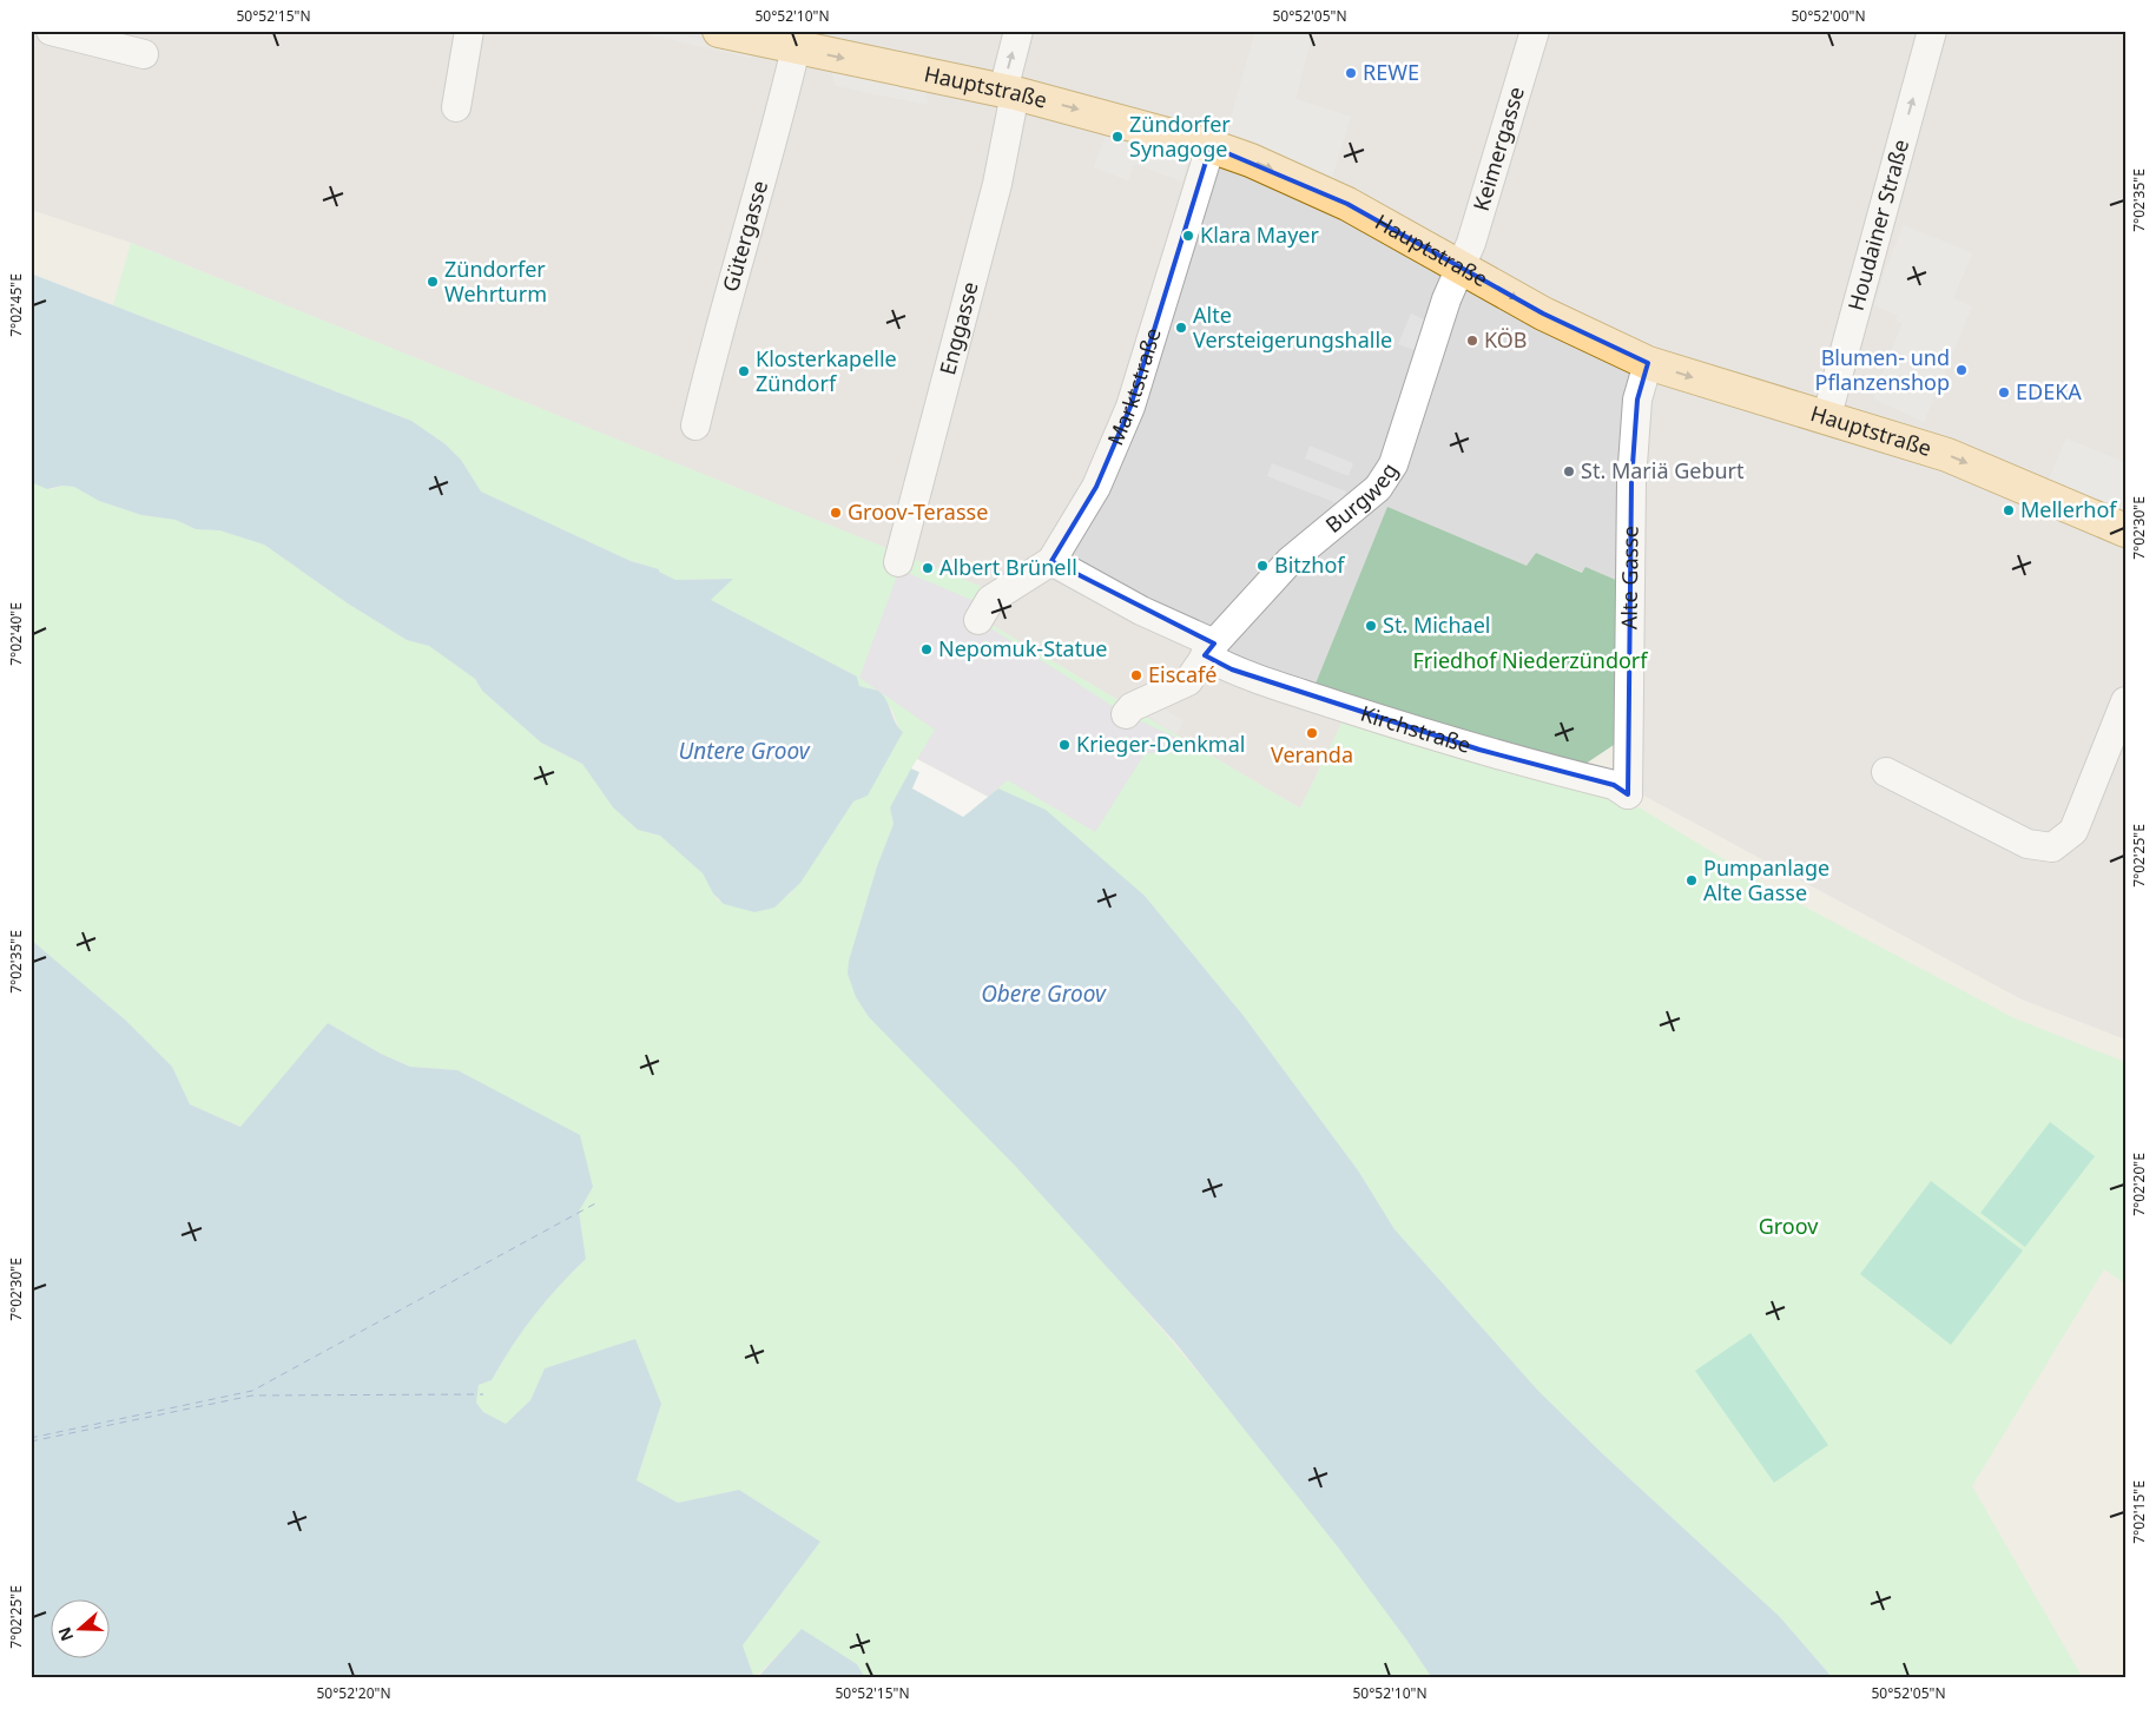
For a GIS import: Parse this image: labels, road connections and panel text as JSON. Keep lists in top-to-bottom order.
{
  "streets": {
    "main road": ["Hauptstraße"],
    "street": [
      "Keimergasse",
      "Houdainer Straße",
      "Gütergasse",
      "Enggasse",
      "Marktstraße",
      "Burgweg",
      "Alte Gasse",
      "Kirchstraße"
    ]
  },
  "crossings": [
    ["Hauptstraße", "Keimergasse"],
    ["Hauptstraße", "Houdainer Straße"],
    ["Hauptstraße", "Gütergasse"],
    ["Hauptstraße", "Enggasse"],
    ["Hauptstraße", "Marktstraße"],
    ["Hauptstraße", "Burgweg"],
    ["Hauptstraße", "Alte Gasse"],
    ["Keimergasse", "Burgweg"],
    ["Marktstraße", "Kirchstraße"],
    ["Burgweg", "Kirchstraße"],
    ["Alte Gasse", "Kirchstraße"]
  ],
  "one_way": ["Hauptstraße", "Houdainer Straße"],
  "water": ["Untere Groov", "Obere Groov"],
  "parks": ["Friedhof Niederzündorf", "Groov"],
  "places": [
    "REWE",
    "Zündorfer Synagoge",
    "Klara Mayer",
    "Zündorfer Wehrturm",
    "Alte Versteigerungshalle",
    "KÖB",
    "Blumen- und Pflanzenshop",
    "Klosterkapelle Zündorf",
    "EDEKA",
    "St. Mariä Geburt",
    "Mellerhof",
    "Groov-Terasse",
    "Bitzhof",
    "Albert Brünell",
    "St. Michael",
    "Nepomuk-Statue",
    "Eiscafé",
    "Veranda",
    "Krieger-Denkmal",
    "Pumpanlage Alte Gasse"
  ],
  "north": "left",
  "coordinates": [
    "50°52'15\"N",
    "50°52'10\"N",
    "50°52'05\"N",
    "50°52'00\"N",
    "7°02'35\"E",
    "7°02'45\"E",
    "7°02'30\"E",
    "7°02'40\"E",
    "7°02'25\"E",
    "7°02'20\"E",
    "7°02'15\"E",
    "50°52'20\"N"
  ]
}
